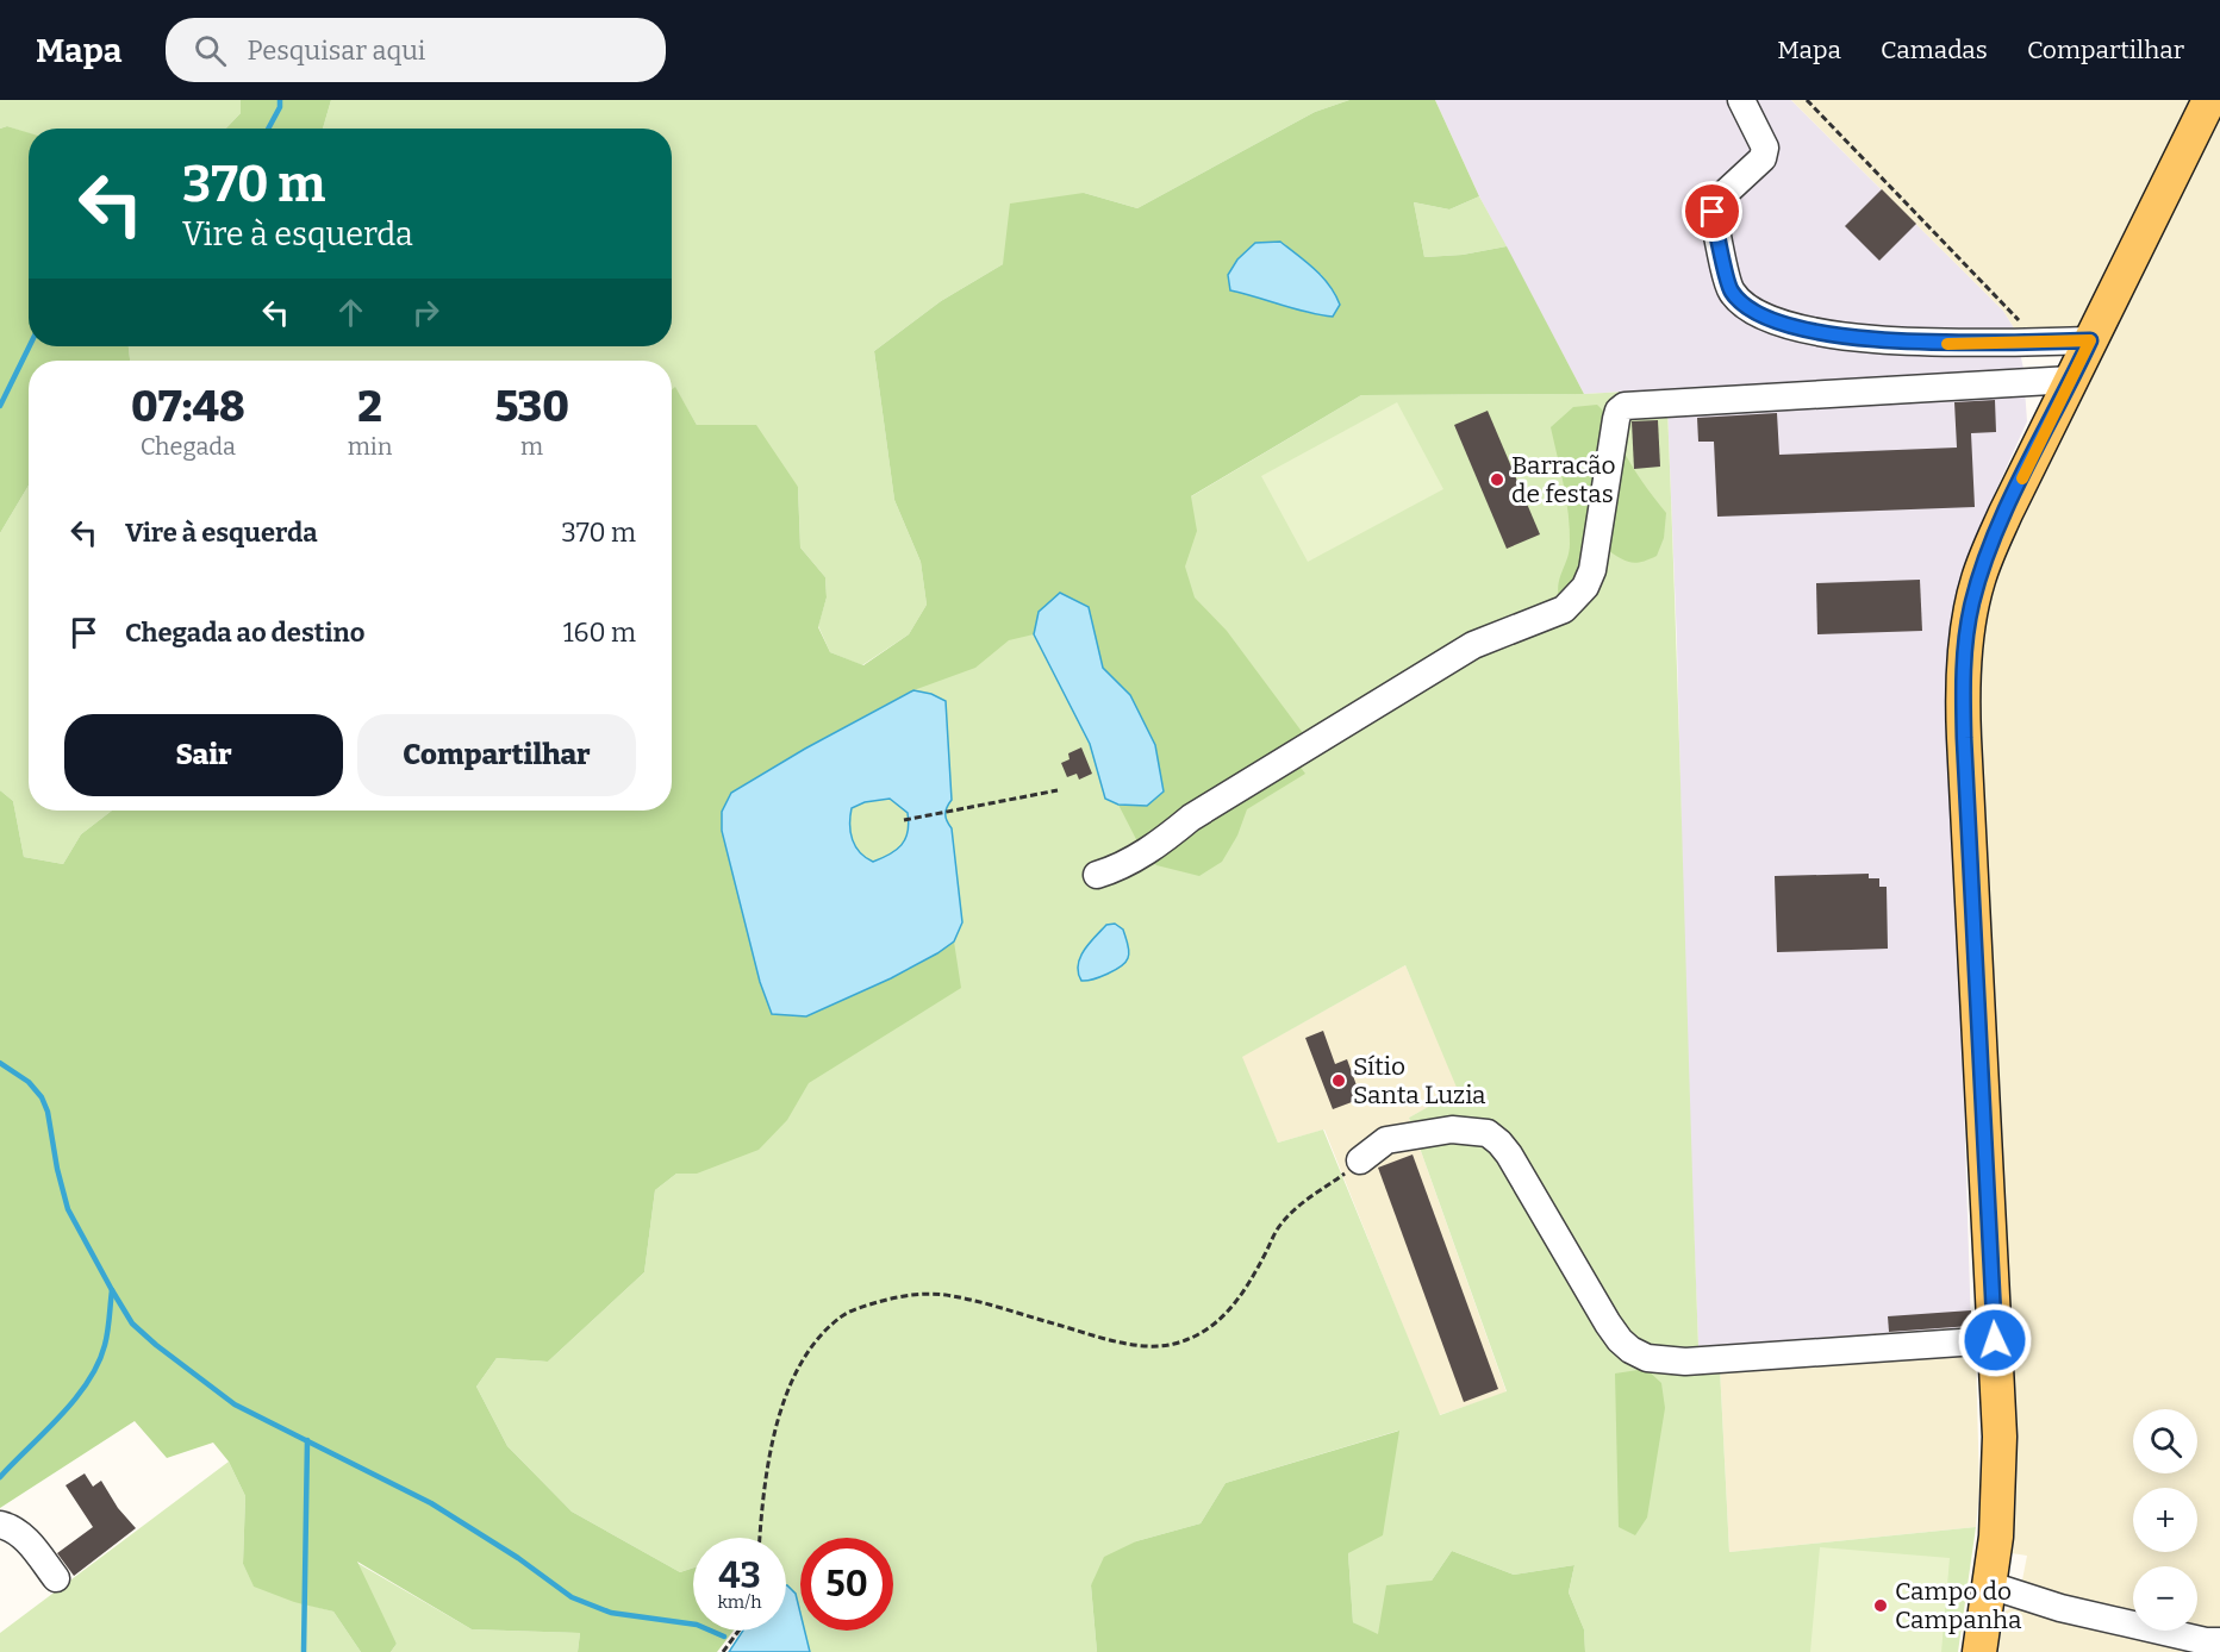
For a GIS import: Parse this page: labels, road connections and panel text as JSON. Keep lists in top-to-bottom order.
{
  "places": ["Barracão de festas", "Sítio Santa Luzia", "Campo do Campanha"],
  "page": {
    "header": "Mapa",
    "search": "Pesquisar aqui",
    "nav": ["Mapa", "Camadas", "Compartilhar"],
    "turn": ["370 m", "Vire à esquerda"],
    "eta": [
      "07:48",
      "Chegada",
      "2",
      "min",
      "530",
      "m"
    ],
    "list": [
      {
        "name": "Vire à esquerda",
        "value": "370 m"
      },
      {
        "name": "Chegada ao destino",
        "value": "160 m"
      }
    ],
    "buttons": ["Sair", "Compartilhar"],
    "map_buttons": ["+", "−"],
    "speed": "43 km/h",
    "limit": "50"
  }
}
